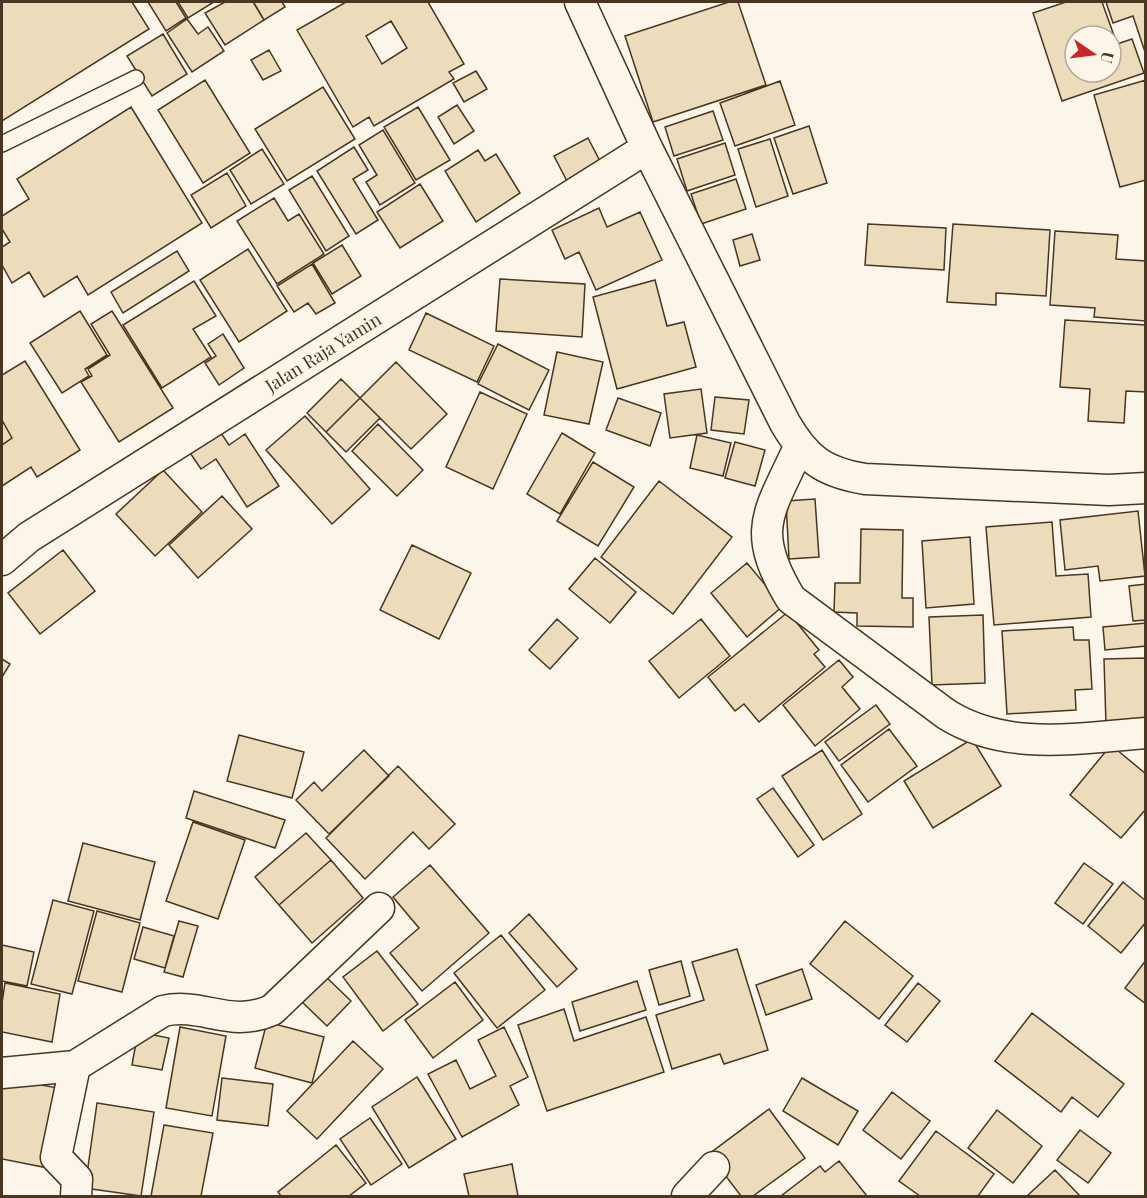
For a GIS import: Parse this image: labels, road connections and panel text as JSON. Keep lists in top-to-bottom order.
{
  "streets": {
    "street": ["Jalan Raja Yamin"]
  },
  "north": "right"
}
